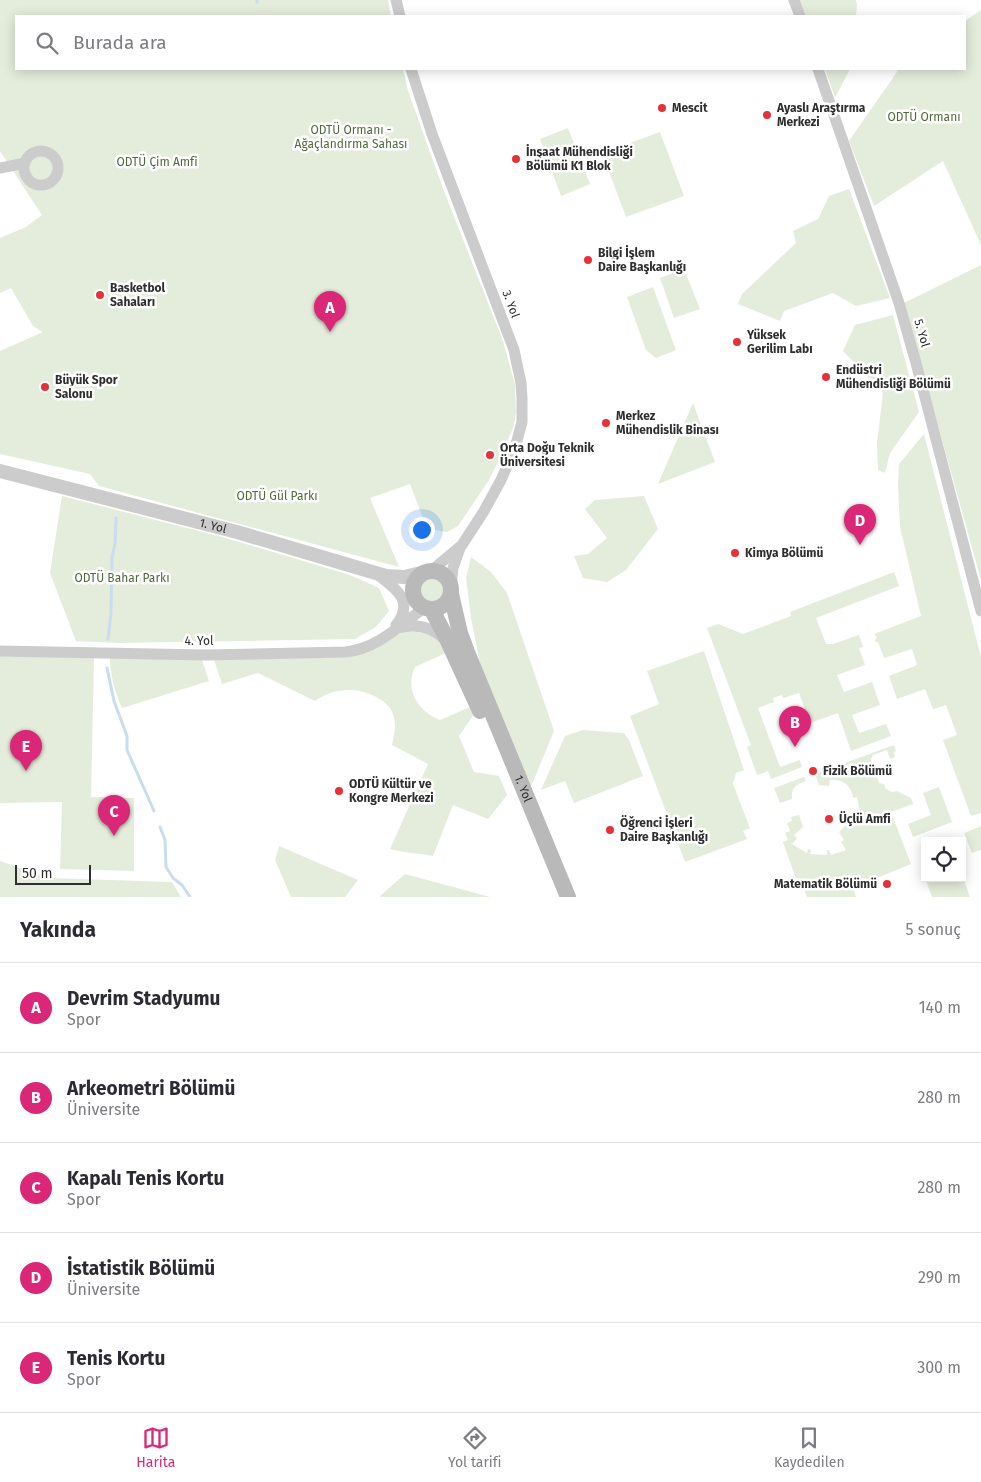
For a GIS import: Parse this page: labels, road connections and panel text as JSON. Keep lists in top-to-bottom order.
{
  "streets": {
    "main road": ["1. Yol"],
    "street": ["3. Yol", "5. Yol", "4. Yol"]
  },
  "crossings": [
    ["3. Yol", "1. Yol"],
    ["3. Yol", "4. Yol"],
    ["1. Yol", "4. Yol"]
  ],
  "parks": [
    "ODTÜ Ormanı",
    "ODTÜ Ormanı - Ağaçlandırma Sahası",
    "ODTÜ Çim Amfi",
    "ODTÜ Gül Parkı",
    "ODTÜ Bahar Parkı"
  ],
  "places": [
    "Mescit",
    "Ayaslı Araştırma Merkezi",
    "İnşaat Mühendisliği Bölümü K1 Blok",
    "Bilgi İşlem Daire Başkanlığı",
    "Basketbol Sahaları",
    "Yüksek Gerilim Labı",
    "Endüstri Mühendisliği Bölümü",
    "Büyük Spor Salonu",
    "Merkez Mühendislik Binası",
    "Orta Doğu Teknik Üniversitesi",
    "Kimya Bölümü",
    "Fizik Bölümü",
    "ODTÜ Kültür ve Kongre Merkezi",
    "Üçlü Amfi",
    "Öğrenci İşleri Daire Başkanlığı",
    "Matematik Bölümü"
  ],
  "scale_bar": "50 m",
  "page": {
    "search": "Burada ara",
    "pins": [
      "A",
      "D",
      "B",
      "E",
      "C"
    ],
    "scale": "50 m",
    "heading": ["Yakında", "5 sonuç"],
    "list": [
      {
        "mark": "A",
        "name": "Devrim Stadyumu",
        "note": "Spor",
        "value": "140 m"
      },
      {
        "mark": "B",
        "name": "Arkeometri Bölümü",
        "note": "Üniversite",
        "value": "280 m"
      },
      {
        "mark": "C",
        "name": "Kapalı Tenis Kortu",
        "note": "Spor",
        "value": "280 m"
      },
      {
        "mark": "D",
        "name": "İstatistik Bölümü",
        "note": "Üniversite",
        "value": "290 m"
      },
      {
        "mark": "E",
        "name": "Tenis Kortu",
        "note": "Spor",
        "value": "300 m"
      }
    ],
    "nav": ["Harita", "Yol tarifi", "Kaydedilen"]
  }
}
